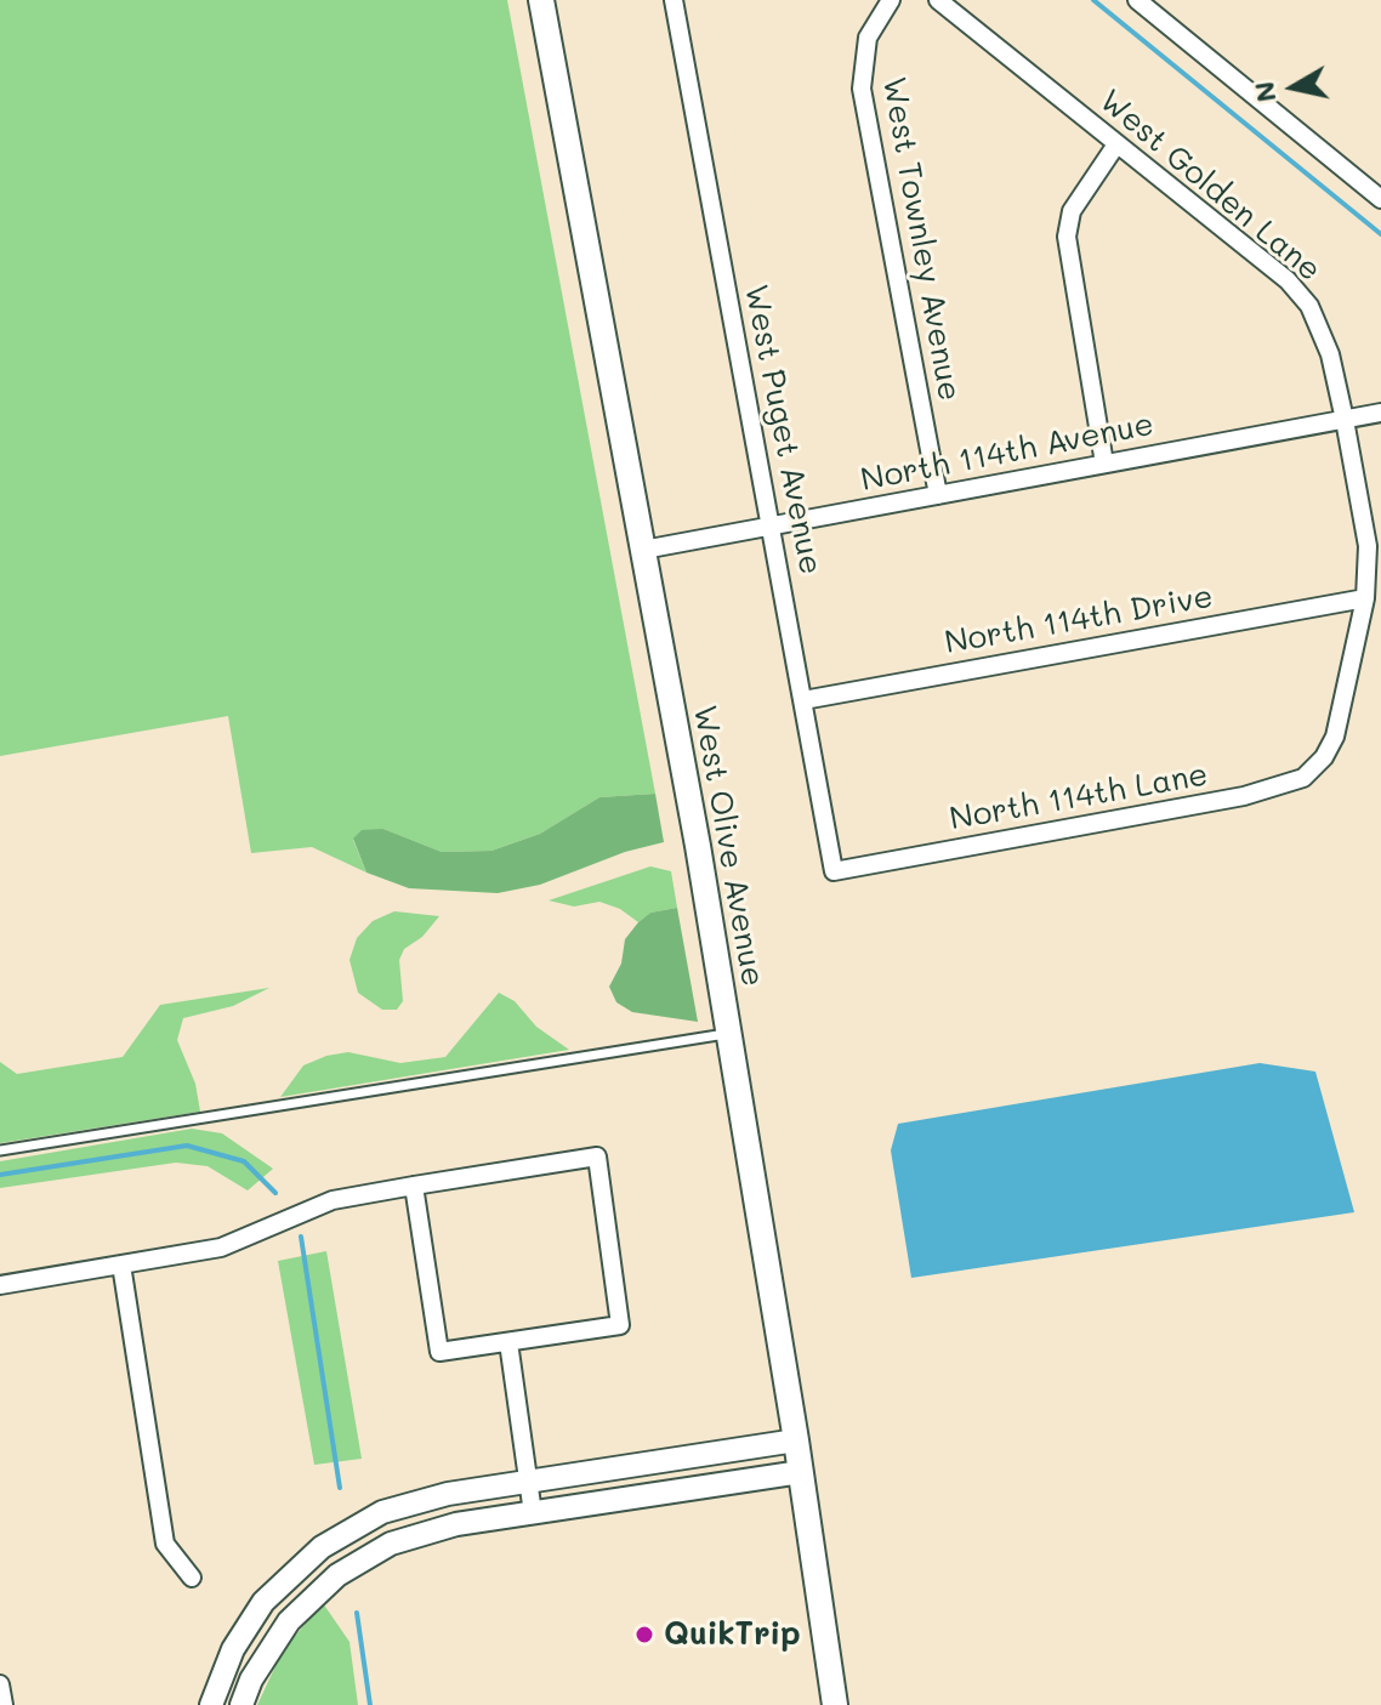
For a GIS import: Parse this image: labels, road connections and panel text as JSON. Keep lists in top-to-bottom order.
{
  "streets": {
    "main road": ["West Olive Avenue"],
    "street": [
      "West Golden Lane",
      "West Townley Avenue",
      "West Puget Avenue",
      "North 114th Avenue",
      "North 114th Drive",
      "North 114th Lane"
    ]
  },
  "crossings": [
    ["West Golden Lane", "North 114th Avenue"],
    ["West Golden Lane", "North 114th Drive"],
    ["West Golden Lane", "North 114th Lane"],
    ["West Townley Avenue", "North 114th Avenue"],
    ["West Puget Avenue", "North 114th Avenue"],
    ["West Puget Avenue", "North 114th Drive"],
    ["West Puget Avenue", "North 114th Lane"],
    ["North 114th Avenue", "West Olive Avenue"]
  ],
  "places": ["QuikTrip"],
  "north": "left"
}
